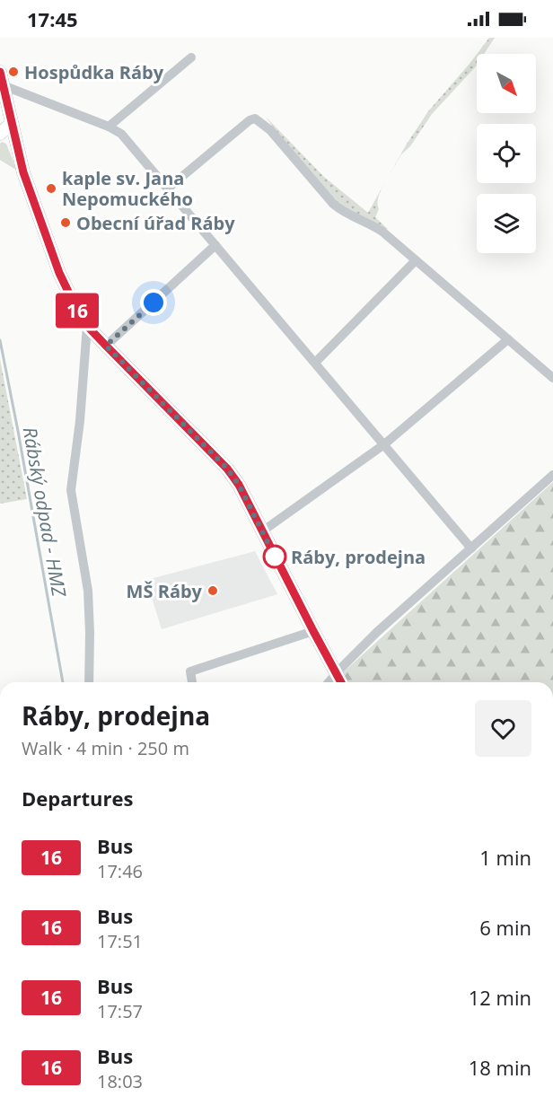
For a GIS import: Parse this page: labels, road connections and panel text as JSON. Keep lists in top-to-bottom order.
{
  "water": ["Rábský odpad - HMZ"],
  "places": [
    "Hospůdka Ráby",
    "kaple sv. Jana Nepomuckého",
    "Obecní úřad Ráby",
    "Ráby, prodejna",
    "MŠ Ráby"
  ],
  "lines": ["bus line 16"],
  "north": "bottom right",
  "page": {
    "status": "17:45",
    "on_map": "16",
    "heading": [
      ["Ráby, prodejna", "Walk · 4 min · 250 m"],
      "Departures"
    ],
    "list": [
      {
        "mark": "16",
        "name": "Bus",
        "note": "17:46",
        "value": "1 min"
      },
      {
        "mark": "16",
        "name": "Bus",
        "note": "17:51",
        "value": "6 min"
      },
      {
        "mark": "16",
        "name": "Bus",
        "note": "17:57",
        "value": "12 min"
      },
      {
        "mark": "16",
        "name": "Bus",
        "note": "18:03",
        "value": "18 min"
      }
    ]
  }
}
